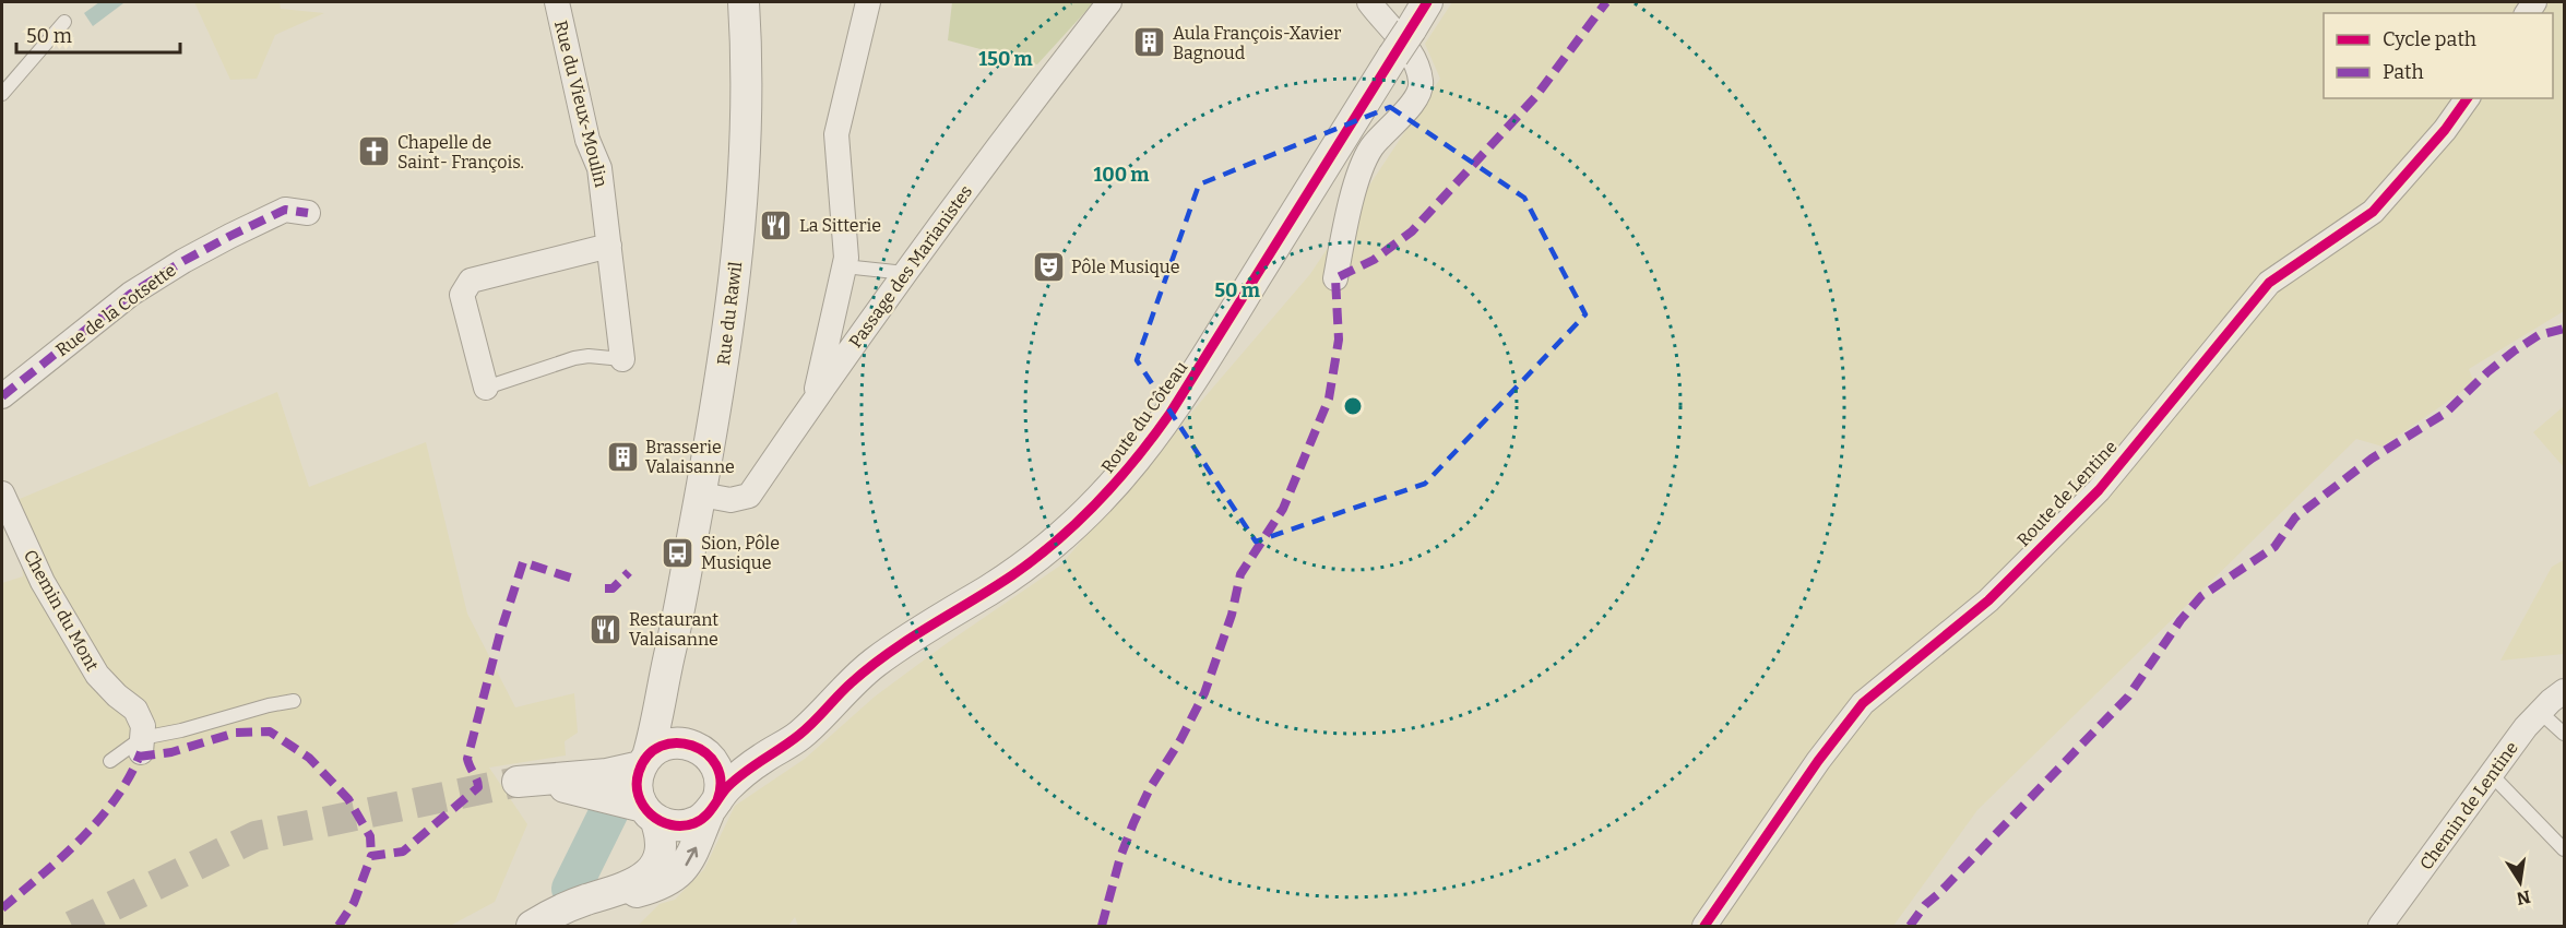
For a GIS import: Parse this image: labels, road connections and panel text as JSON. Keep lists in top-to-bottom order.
{
  "streets": {
    "street": [
      "Rue du Vieux-Moulin",
      "Passage des Marianistes",
      "Rue de la Cotsette",
      "Rue du Rawil",
      "Route du Côteau",
      "Route de Lentine",
      "Chemin du Mont",
      "Chemin de Lentine"
    ]
  },
  "crossings": [
    ["Passage des Marianistes", "Rue du Rawil"],
    ["Rue du Rawil", "Route du Côteau"]
  ],
  "places": {
    "building": ["Aula François-Xavier Bagnoud", "Brasserie Valaisanne"],
    "church": ["Chapelle de Saint- François."],
    "restaurant": ["La Sitterie", "Restaurant Valaisanne"],
    "theatre": ["Pôle Musique"],
    "bus stop": ["Sion, Pôle Musique"]
  },
  "legend": ["Cycle path", "Path"],
  "scale_bar": "50 m",
  "north": "bottom",
  "rings": ["150 m", "100 m", "50 m"]
}
